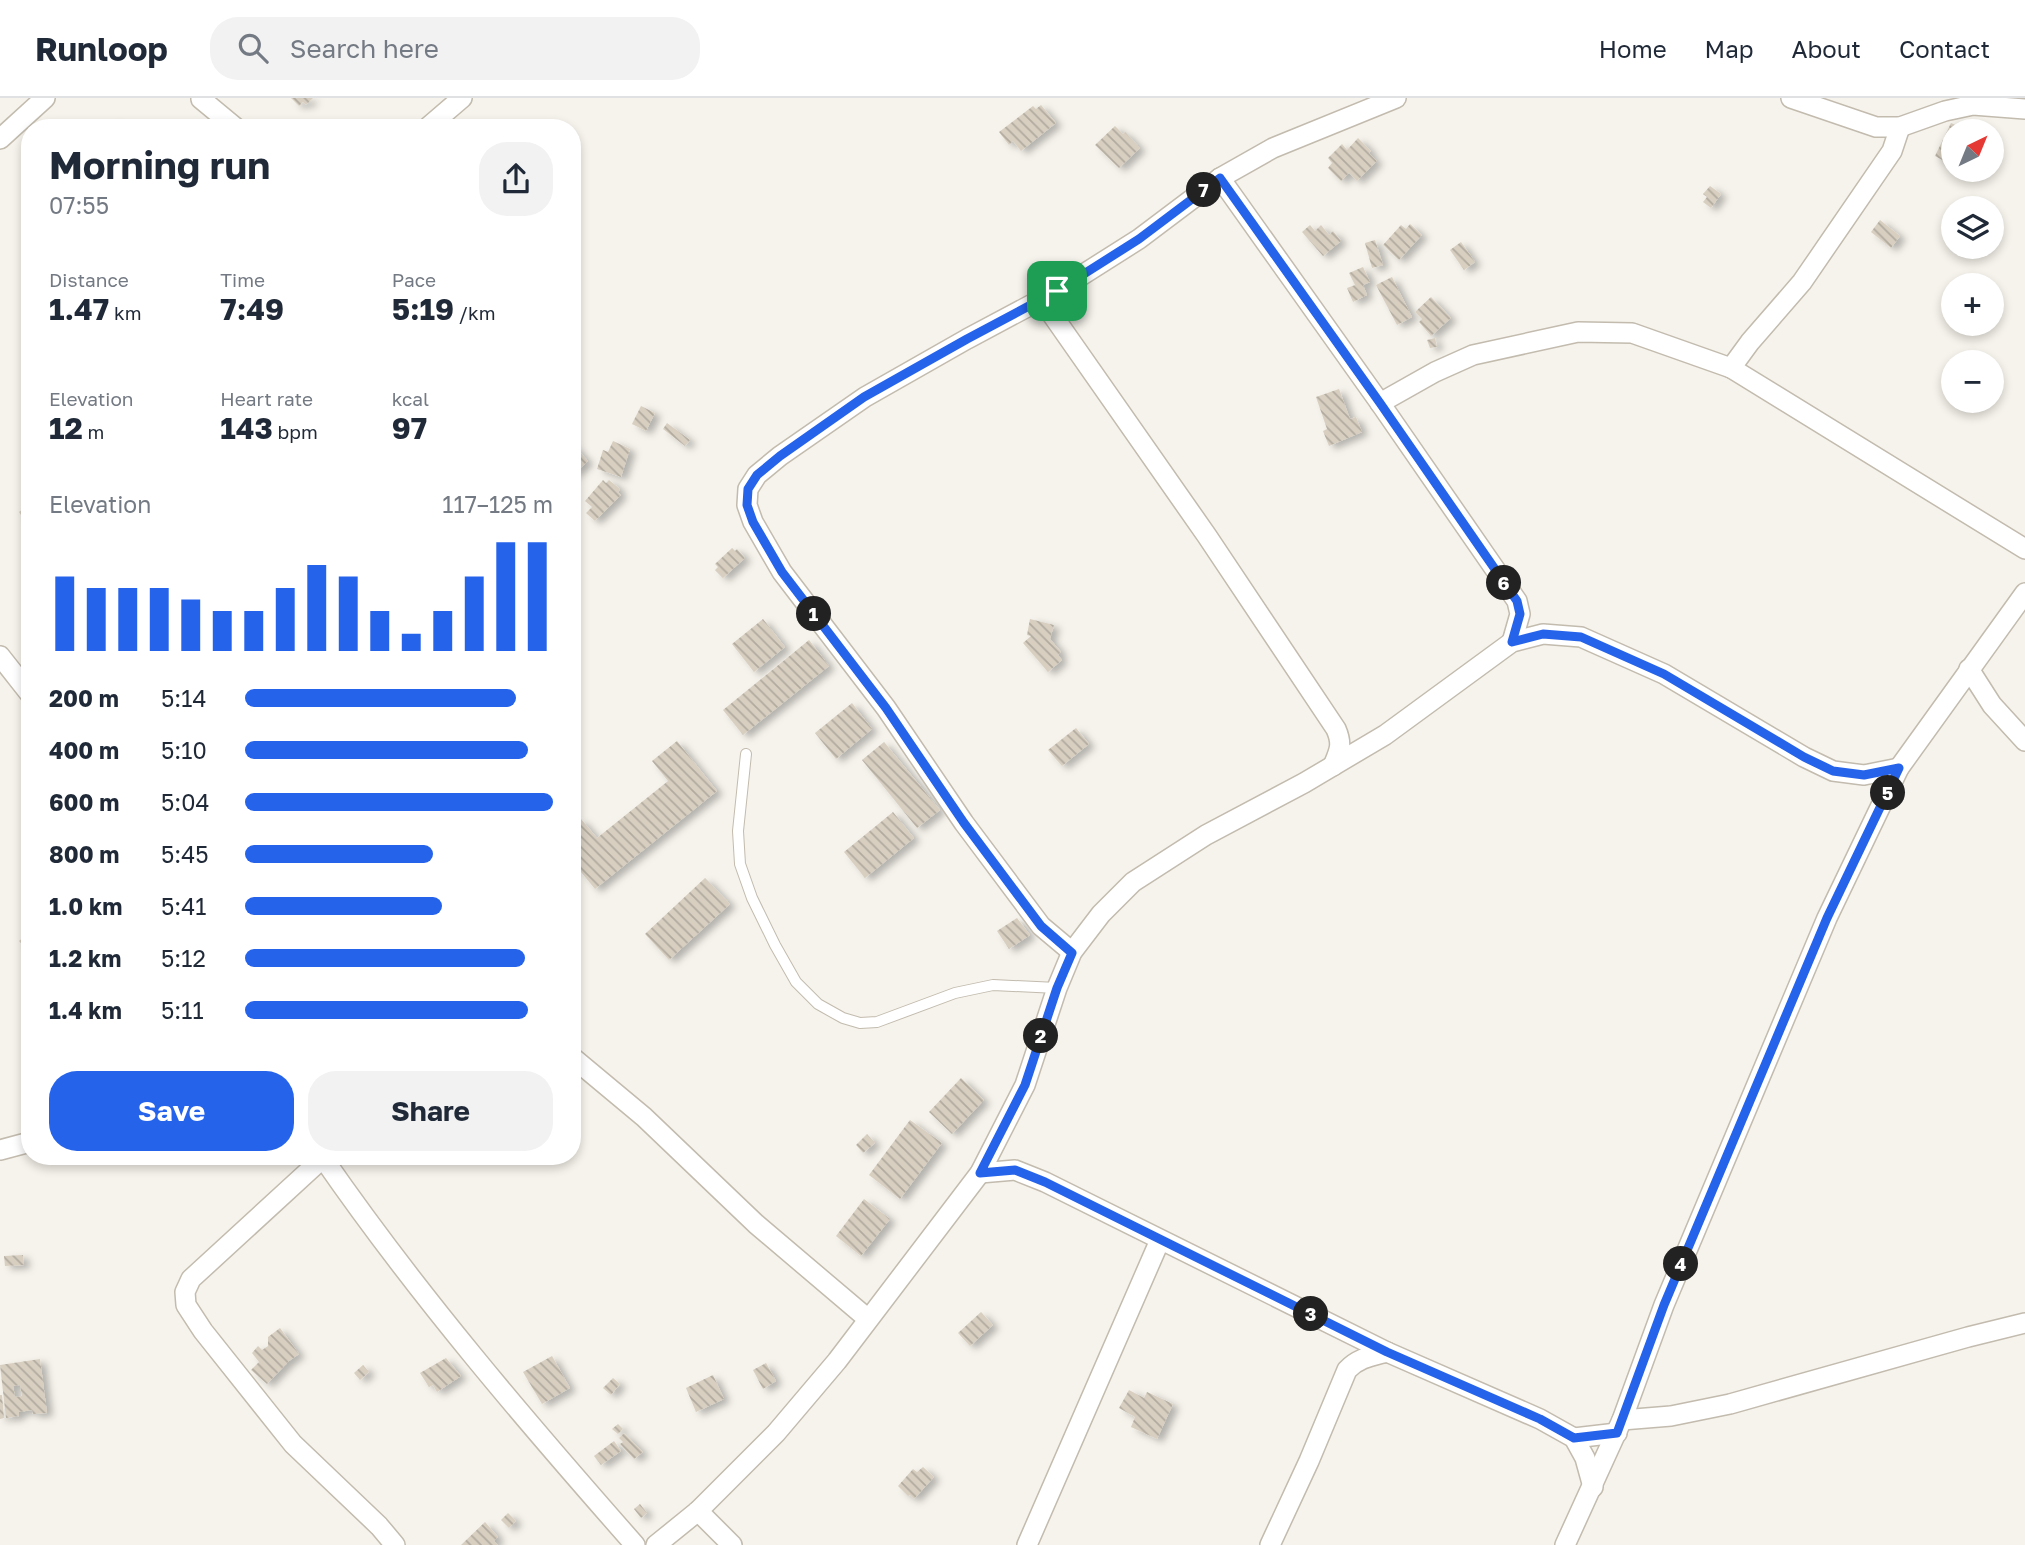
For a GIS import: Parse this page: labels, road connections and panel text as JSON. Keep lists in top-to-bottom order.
{
  "north": "top right",
  "page": {
    "header": "Runloop",
    "search": "Search here",
    "nav": [
      "Home",
      "Map",
      "About",
      "Contact"
    ],
    "map_buttons": ["+", "−"],
    "heading": ["Morning run", "07:55"],
    "pins": [
      "7",
      "6",
      "1",
      "5",
      "2",
      "4",
      "3"
    ],
    "stats": [
      ["Distance", "1.47 km"],
      ["Time", "7:49"],
      ["Pace", "5:19 /km"],
      ["Elevation", "12 m"],
      ["Heart rate", "143 bpm"],
      ["kcal", "97"]
    ],
    "chart": ["Elevation", "117–125 m"],
    "list": [
      {
        "name": "200 m",
        "note": "5:14"
      },
      {
        "name": "400 m",
        "note": "5:10"
      },
      {
        "name": "600 m",
        "note": "5:04"
      },
      {
        "name": "800 m",
        "note": "5:45"
      },
      {
        "name": "1.0 km",
        "note": "5:41"
      },
      {
        "name": "1.2 km",
        "note": "5:12"
      },
      {
        "name": "1.4 km",
        "note": "5:11"
      }
    ],
    "buttons": ["Save", "Share"]
  }
}
